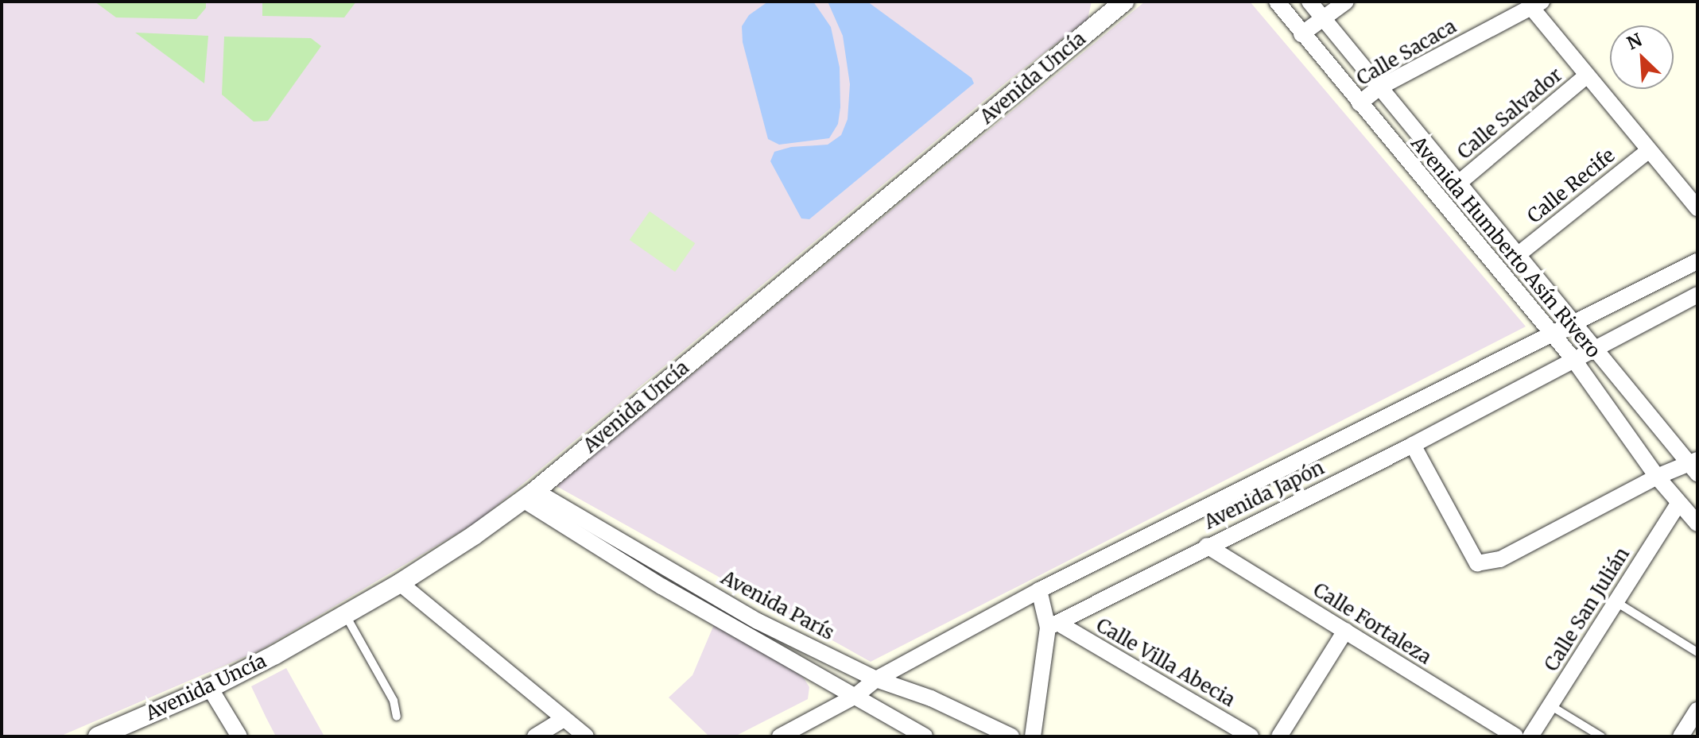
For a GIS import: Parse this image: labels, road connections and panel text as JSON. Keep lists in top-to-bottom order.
{
  "streets": {
    "street": [
      "Calle Sacaca",
      "Avenida Uncía",
      "Calle Salvador",
      "Calle Recife",
      "Avenida Humberto Asín Rivero",
      "Avenida Japón",
      "Avenida París",
      "Calle San Julián",
      "Calle Fortaleza",
      "Calle Villa Abecia"
    ]
  },
  "crossings": [
    ["Calle Sacaca", "Avenida Humberto Asín Rivero"],
    ["Avenida Uncía", "Avenida París"],
    ["Calle Salvador", "Avenida Humberto Asín Rivero"],
    ["Calle Recife", "Avenida Humberto Asín Rivero"],
    ["Avenida Humberto Asín Rivero", "Avenida Japón"],
    ["Avenida Humberto Asín Rivero", "Calle San Julián"],
    ["Avenida Japón", "Avenida París"],
    ["Avenida Japón", "Calle Fortaleza"],
    ["Avenida Japón", "Calle Villa Abecia"]
  ],
  "north": "top left"
}
